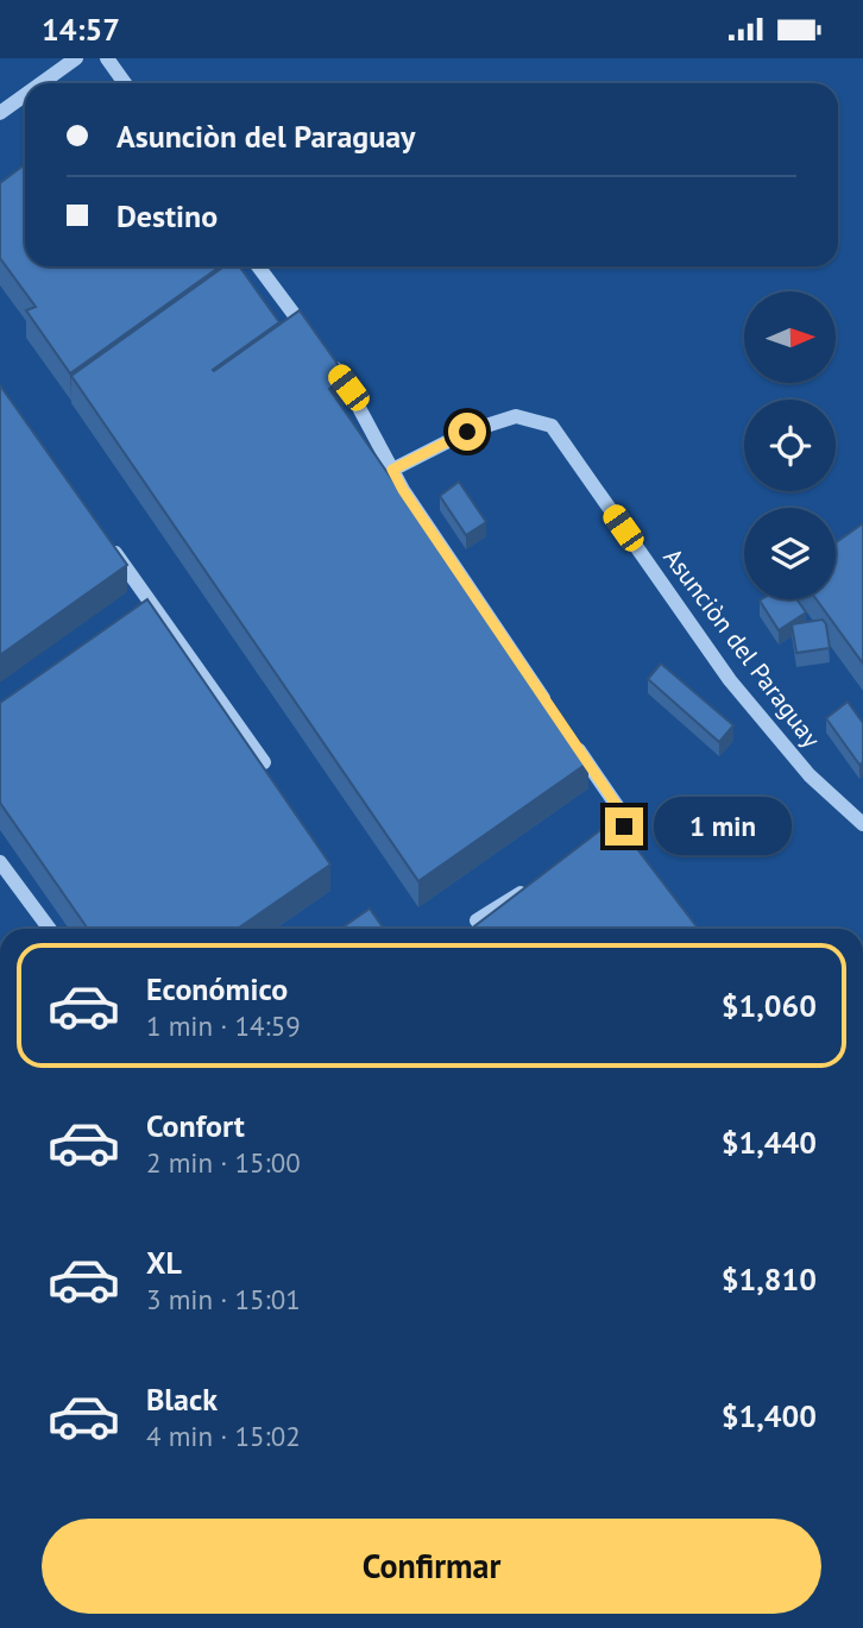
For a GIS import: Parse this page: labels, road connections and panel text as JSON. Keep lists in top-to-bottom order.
{
  "streets": {
    "street": ["Asunciòn del Paraguay"]
  },
  "north": "right",
  "page": {
    "status": "14:57",
    "banner": ["Asunciòn del Paraguay", "Destino"],
    "bubble": "1 min",
    "list": [
      {
        "name": "Económico",
        "note": "1 min · 14:59",
        "value": "$1,060"
      },
      {
        "name": "Confort",
        "note": "2 min · 15:00",
        "value": "$1,440"
      },
      {
        "name": "XL",
        "note": "3 min · 15:01",
        "value": "$1,810"
      },
      {
        "name": "Black",
        "note": "4 min · 15:02",
        "value": "$1,400"
      }
    ],
    "buttons": "Confirmar"
  }
}
